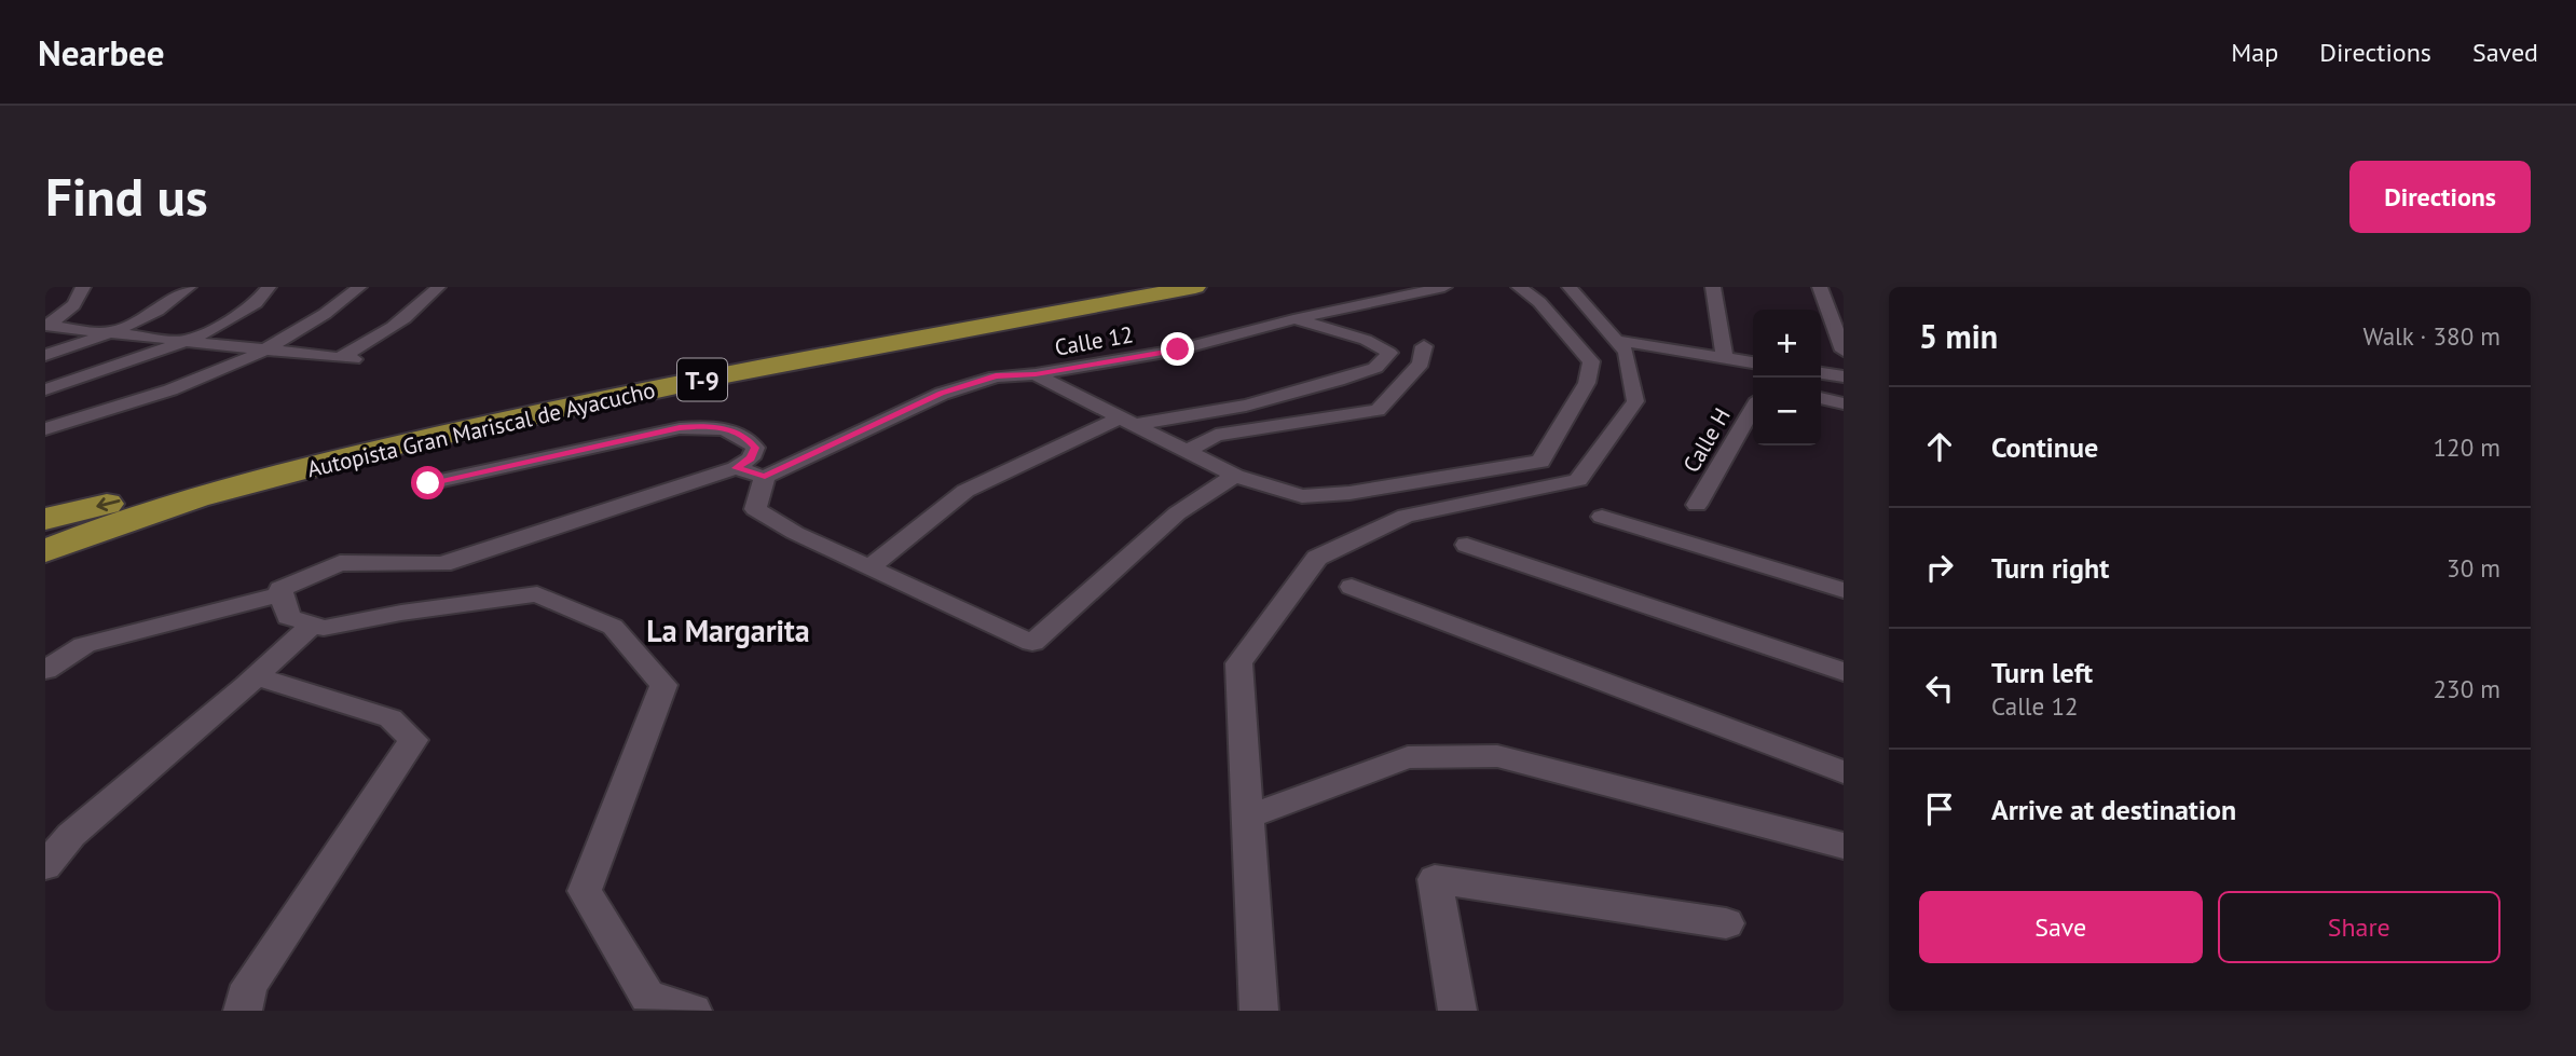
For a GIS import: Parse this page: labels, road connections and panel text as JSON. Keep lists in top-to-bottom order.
{
  "streets": {
    "highway": ["T-9", "Autopista Gran Mariscal de Ayacucho"],
    "street": ["Calle 12", "Calle H"]
  },
  "districts": ["La Margarita"],
  "page": {
    "header": "Nearbee",
    "nav": ["Map", "Directions", "Saved"],
    "buttons": [
      "Directions",
      ["Save", "Share"]
    ],
    "title": "Find us",
    "heading": ["5 min", "Walk · 380 m"],
    "map_buttons": ["+", "−"],
    "list": [
      ["Continue", "120 m"],
      ["Turn right", "30 m"],
      ["Turn left", "Calle 12", "230 m"],
      "Arrive at destination"
    ]
  }
}
